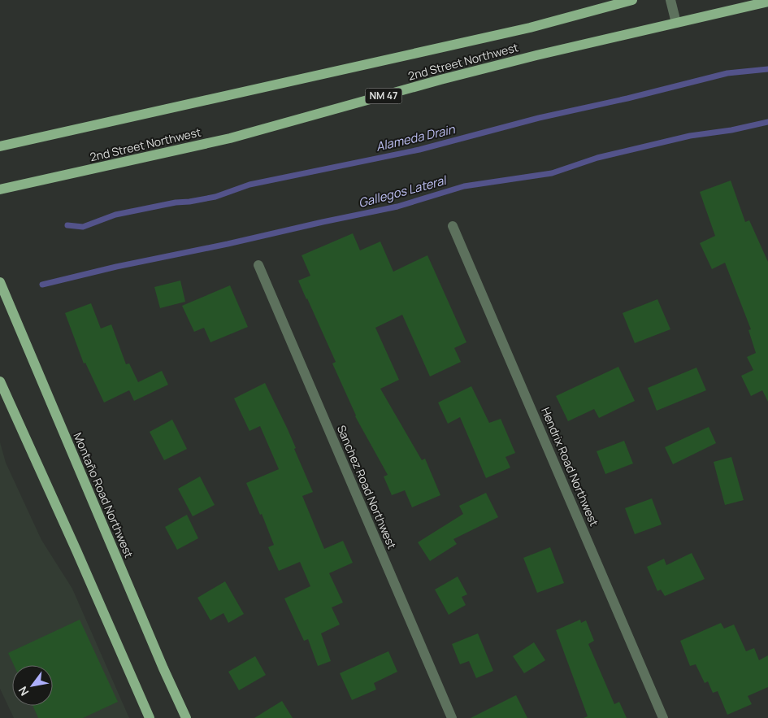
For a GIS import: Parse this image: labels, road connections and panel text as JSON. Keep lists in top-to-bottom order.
{
  "streets": {
    "main road": ["2nd Street Northwest", "NM 47", "Montaño Road Northwest"],
    "street": ["Hendrix Road Northwest", "Sanchez Road Northwest"]
  },
  "water": ["Alameda Drain", "Gallegos Lateral"],
  "north": "bottom left"
}
